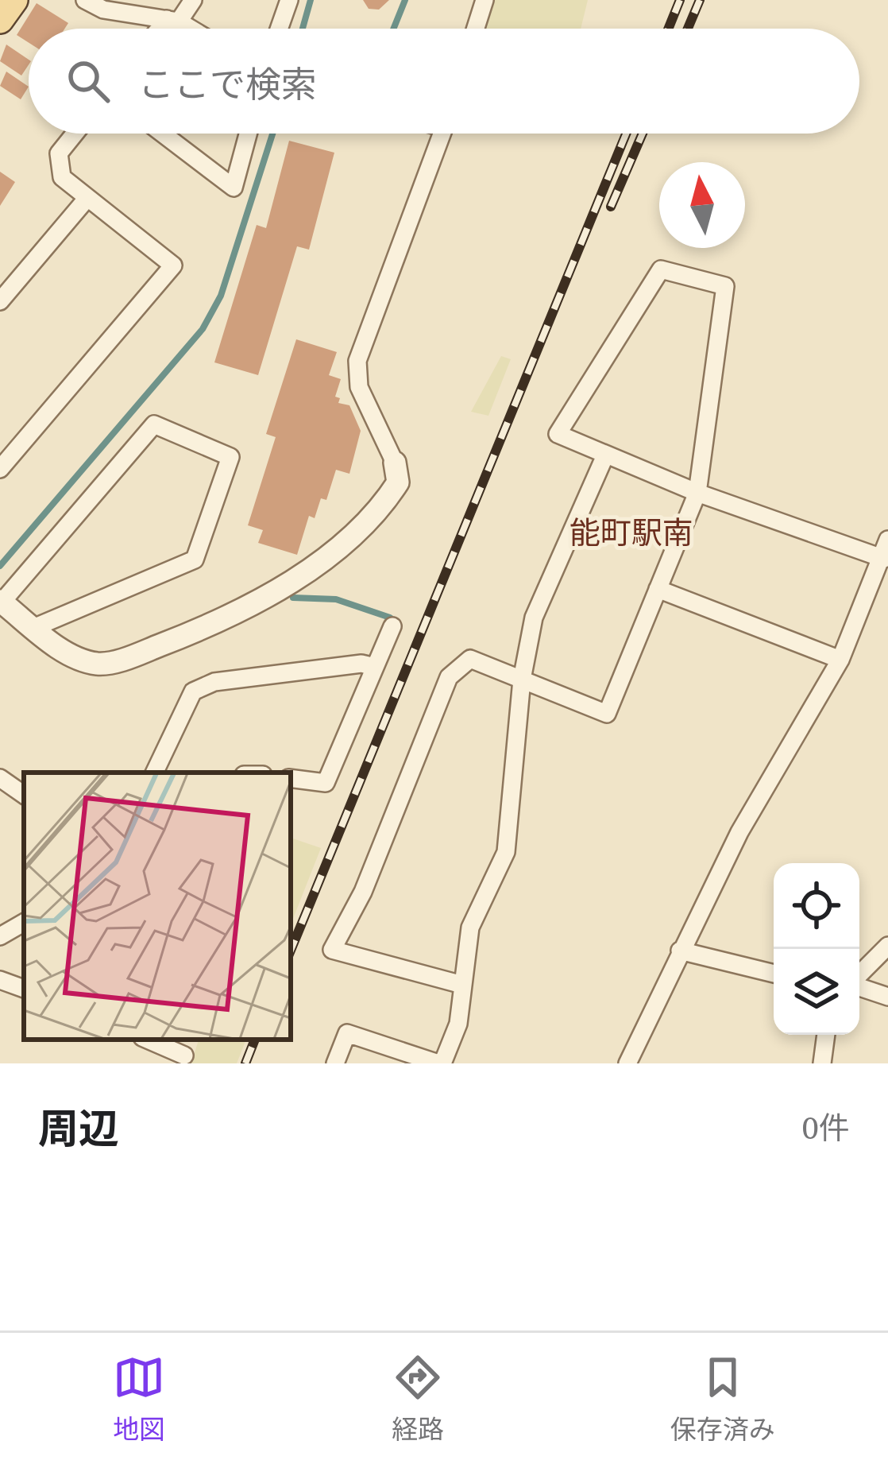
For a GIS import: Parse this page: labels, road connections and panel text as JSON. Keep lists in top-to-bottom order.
{
  "districts": ["能町駅南"],
  "north": "top",
  "page": {
    "search": "ここで検索",
    "heading": ["周辺", "0件"],
    "nav": ["地図", "経路", "保存済み"]
  }
}
